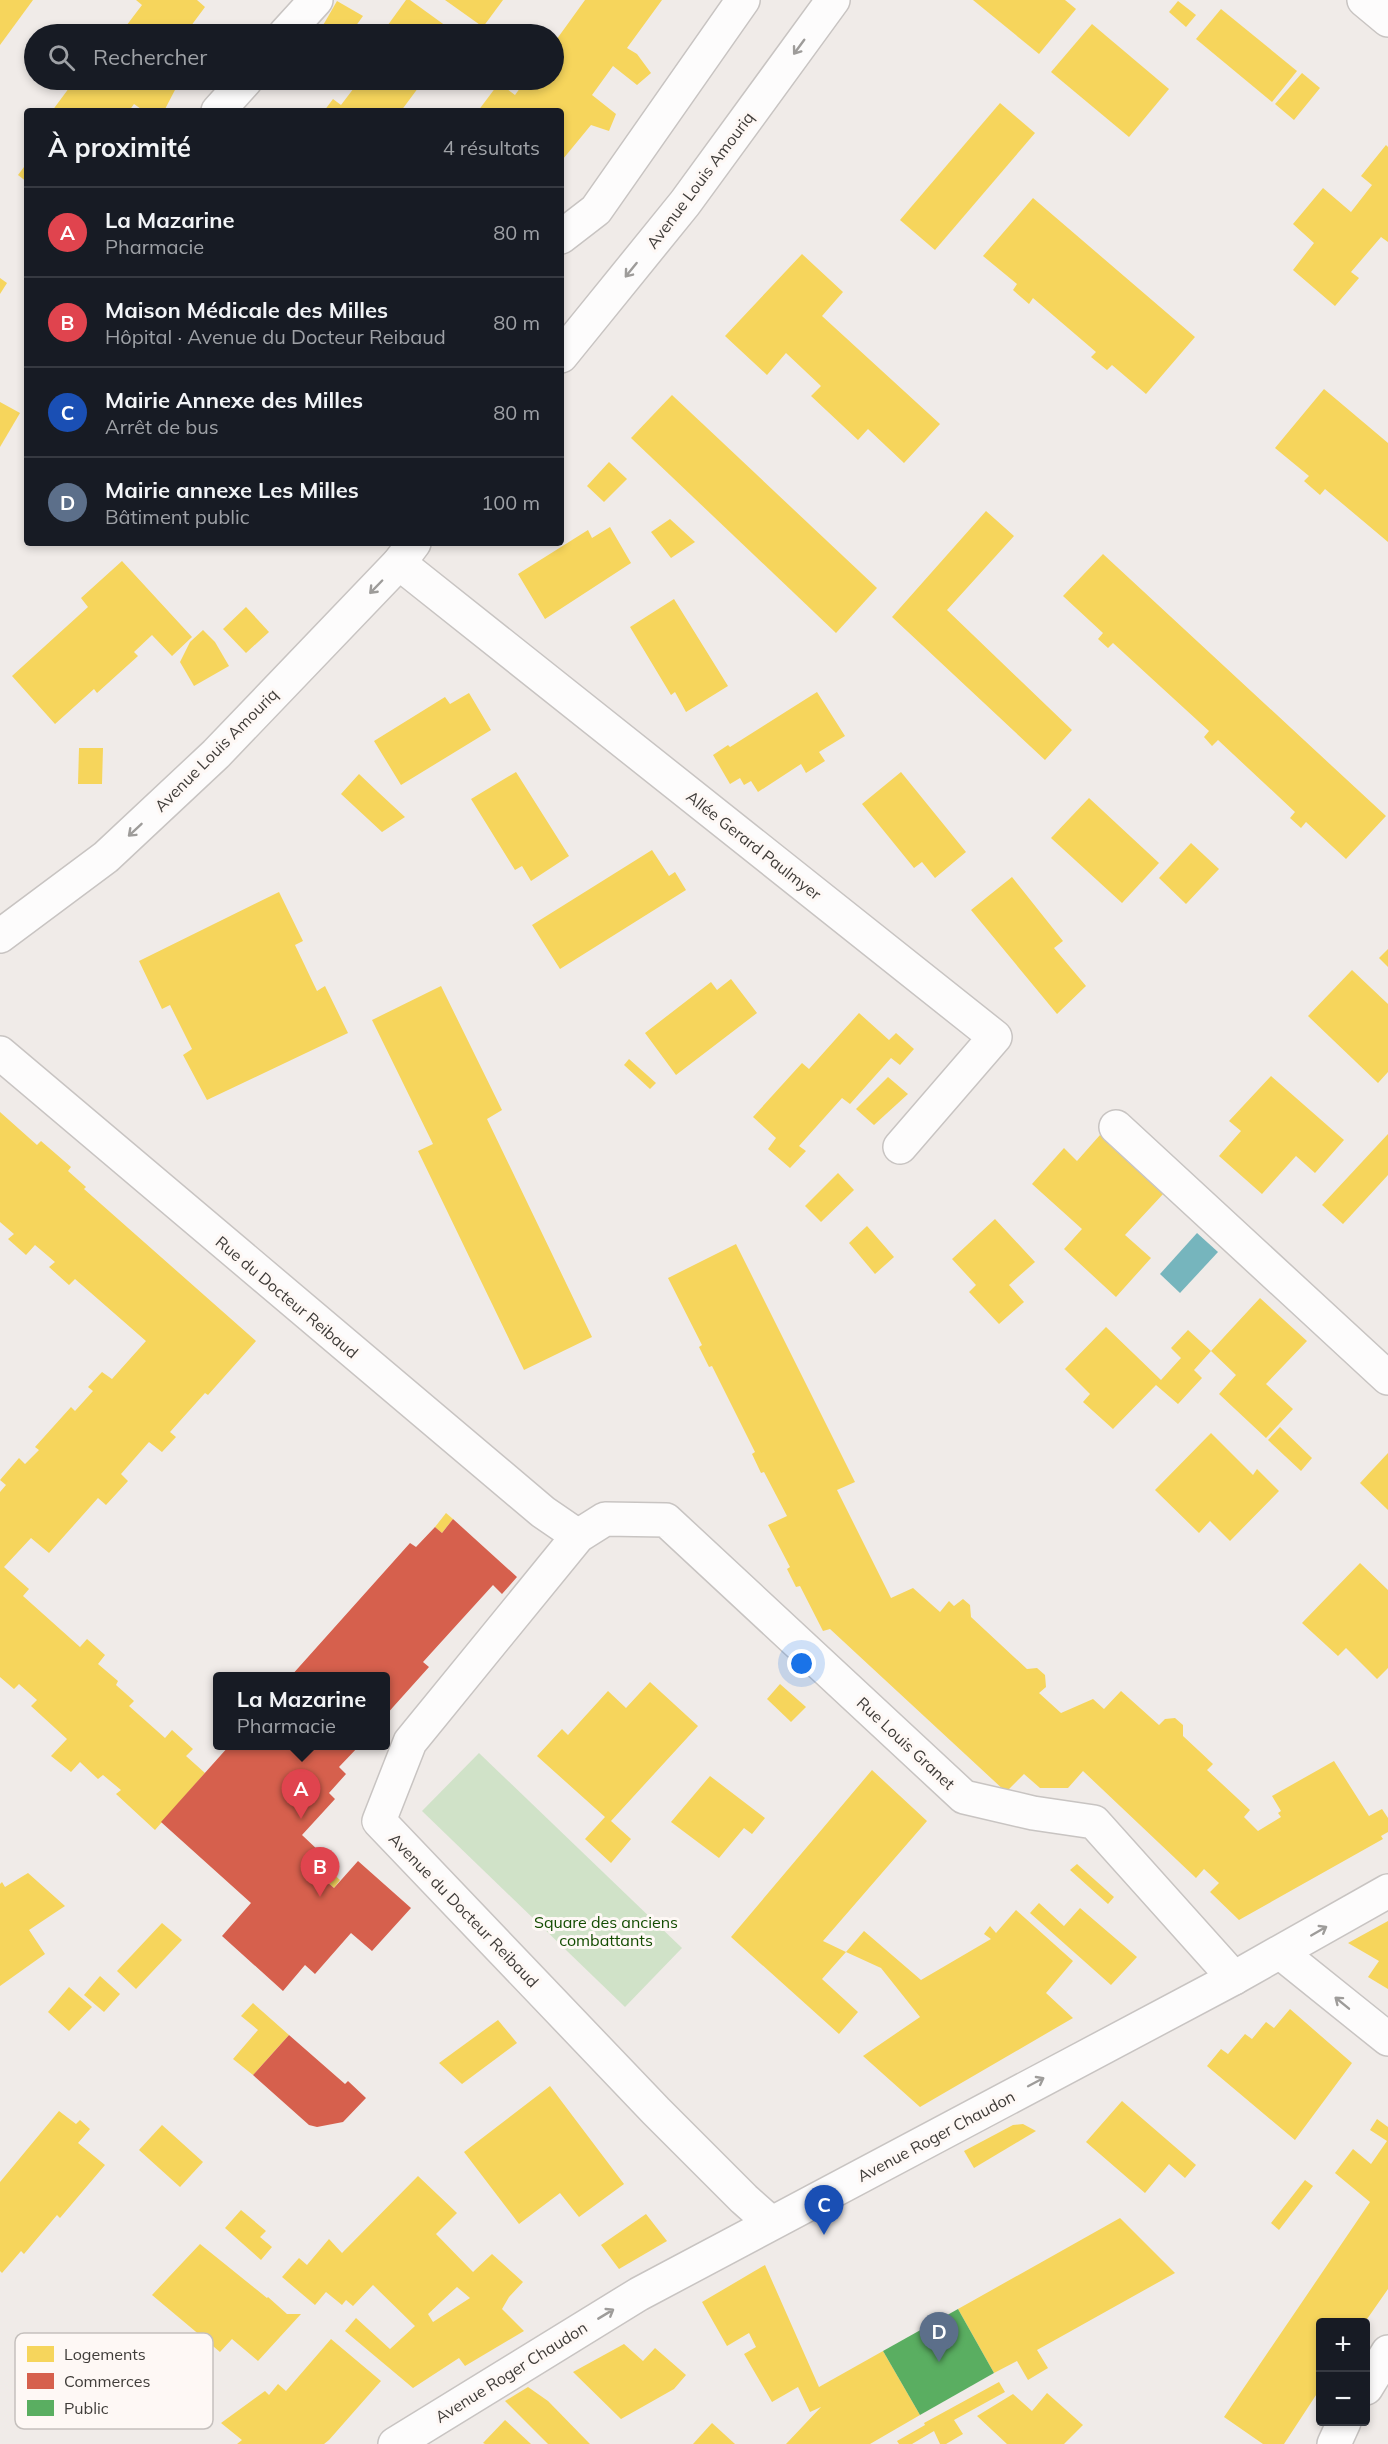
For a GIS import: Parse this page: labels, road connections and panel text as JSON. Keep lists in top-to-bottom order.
{
  "streets": {
    "street": [
      "Avenue Louis Amouriq",
      "Allée Gerard Paulmyer",
      "Rue du Docteur Reibaud",
      "Rue Louis Granet",
      "Avenue du Docteur Reibaud",
      "Avenue Roger Chaudon"
    ]
  },
  "crossings": [
    ["Avenue Louis Amouriq", "Allée Gerard Paulmyer"],
    ["Rue du Docteur Reibaud", "Rue Louis Granet"],
    ["Rue du Docteur Reibaud", "Avenue du Docteur Reibaud"],
    ["Rue Louis Granet", "Avenue du Docteur Reibaud"],
    ["Rue Louis Granet", "Avenue Roger Chaudon"],
    ["Avenue du Docteur Reibaud", "Avenue Roger Chaudon"]
  ],
  "one_way": ["Avenue Louis Amouriq", "Avenue Roger Chaudon"],
  "parks": ["Square des anciens combattants"],
  "legend": ["Logements", "Commerces", "Public"],
  "page": {
    "search": "Rechercher",
    "heading": ["À proximité", "4 résultats"],
    "list": [
      {
        "mark": "A",
        "name": "La Mazarine",
        "note": "Pharmacie",
        "value": "80 m"
      },
      {
        "mark": "B",
        "name": "Maison Médicale des Milles",
        "note": "Hôpital · Avenue du Docteur Reibaud",
        "value": "80 m"
      },
      {
        "mark": "C",
        "name": "Mairie Annexe des Milles",
        "note": "Arrêt de bus",
        "value": "80 m"
      },
      {
        "mark": "D",
        "name": "Mairie annexe Les Milles",
        "note": "Bâtiment public",
        "value": "100 m"
      }
    ],
    "popup": ["La Mazarine", "Pharmacie"],
    "pins": [
      "A",
      "B",
      "C",
      "D"
    ],
    "map_buttons": ["+", "−"]
  }
}
